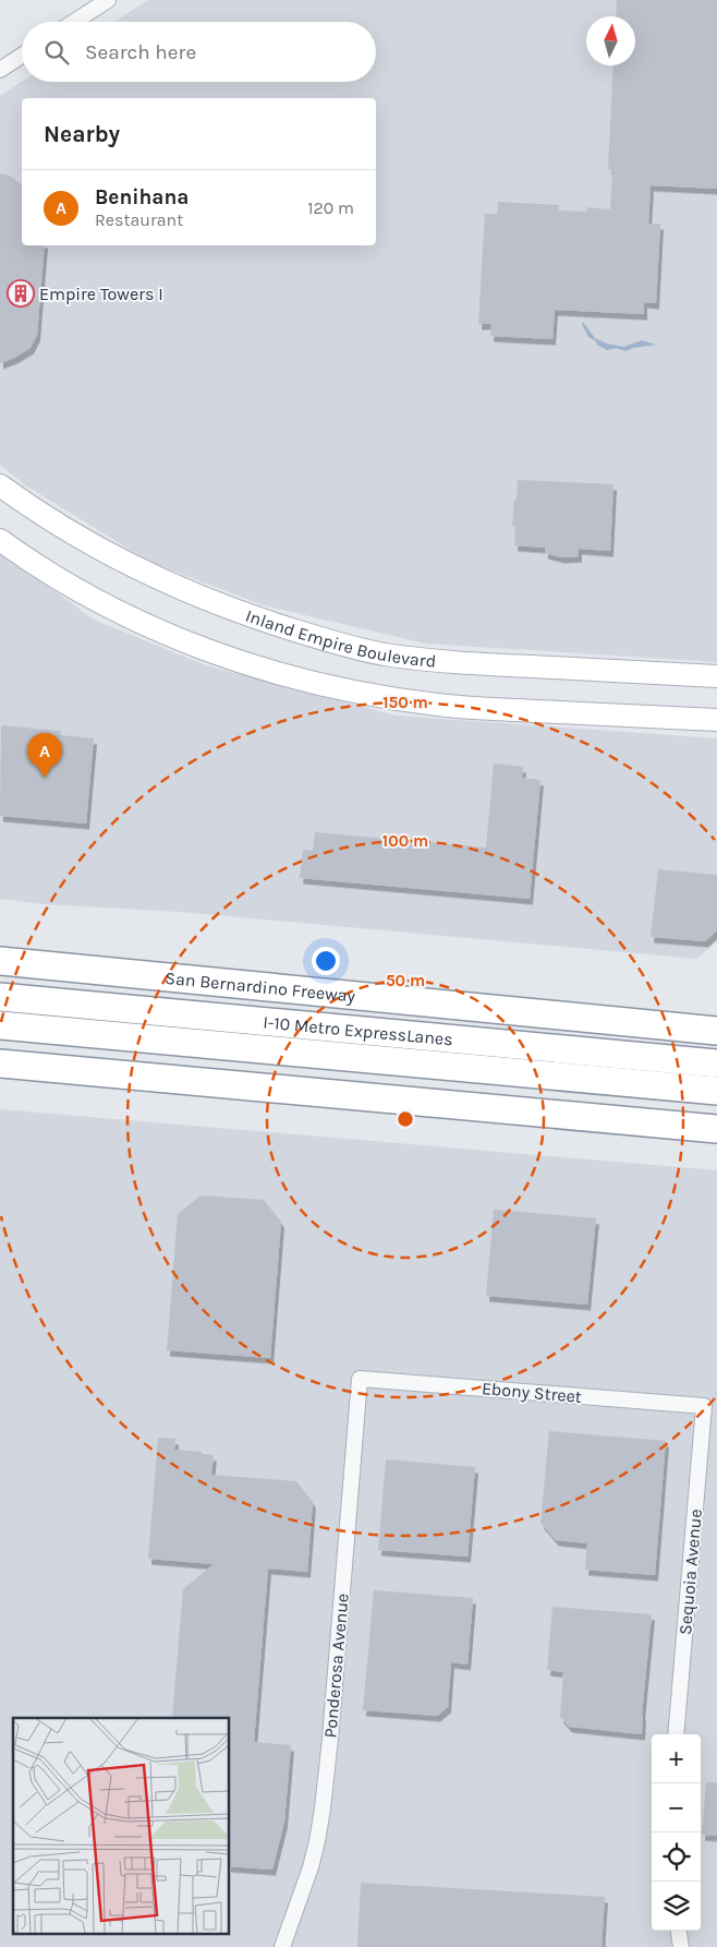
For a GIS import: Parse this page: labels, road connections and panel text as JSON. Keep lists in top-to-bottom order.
{
  "streets": {
    "highway": ["San Bernardino Freeway", "I-10 Metro ExpressLanes"],
    "main road": ["Inland Empire Boulevard"],
    "street": ["Ebony Street", "Sequoia Avenue", "Ponderosa Avenue"]
  },
  "crossings": [
    ["Ebony Street", "Sequoia Avenue"],
    ["Ebony Street", "Ponderosa Avenue"]
  ],
  "places": {
    "building": ["Empire Towers I"]
  },
  "north": "top",
  "page": {
    "search": "Search here",
    "heading": "Nearby",
    "list": [
      {
        "mark": "A",
        "name": "Benihana",
        "note": "Restaurant",
        "value": "120 m"
      }
    ],
    "pins": "A",
    "map_buttons": ["+", "−"]
  },
  "rings": ["150 m", "100 m", "50 m"]
}
